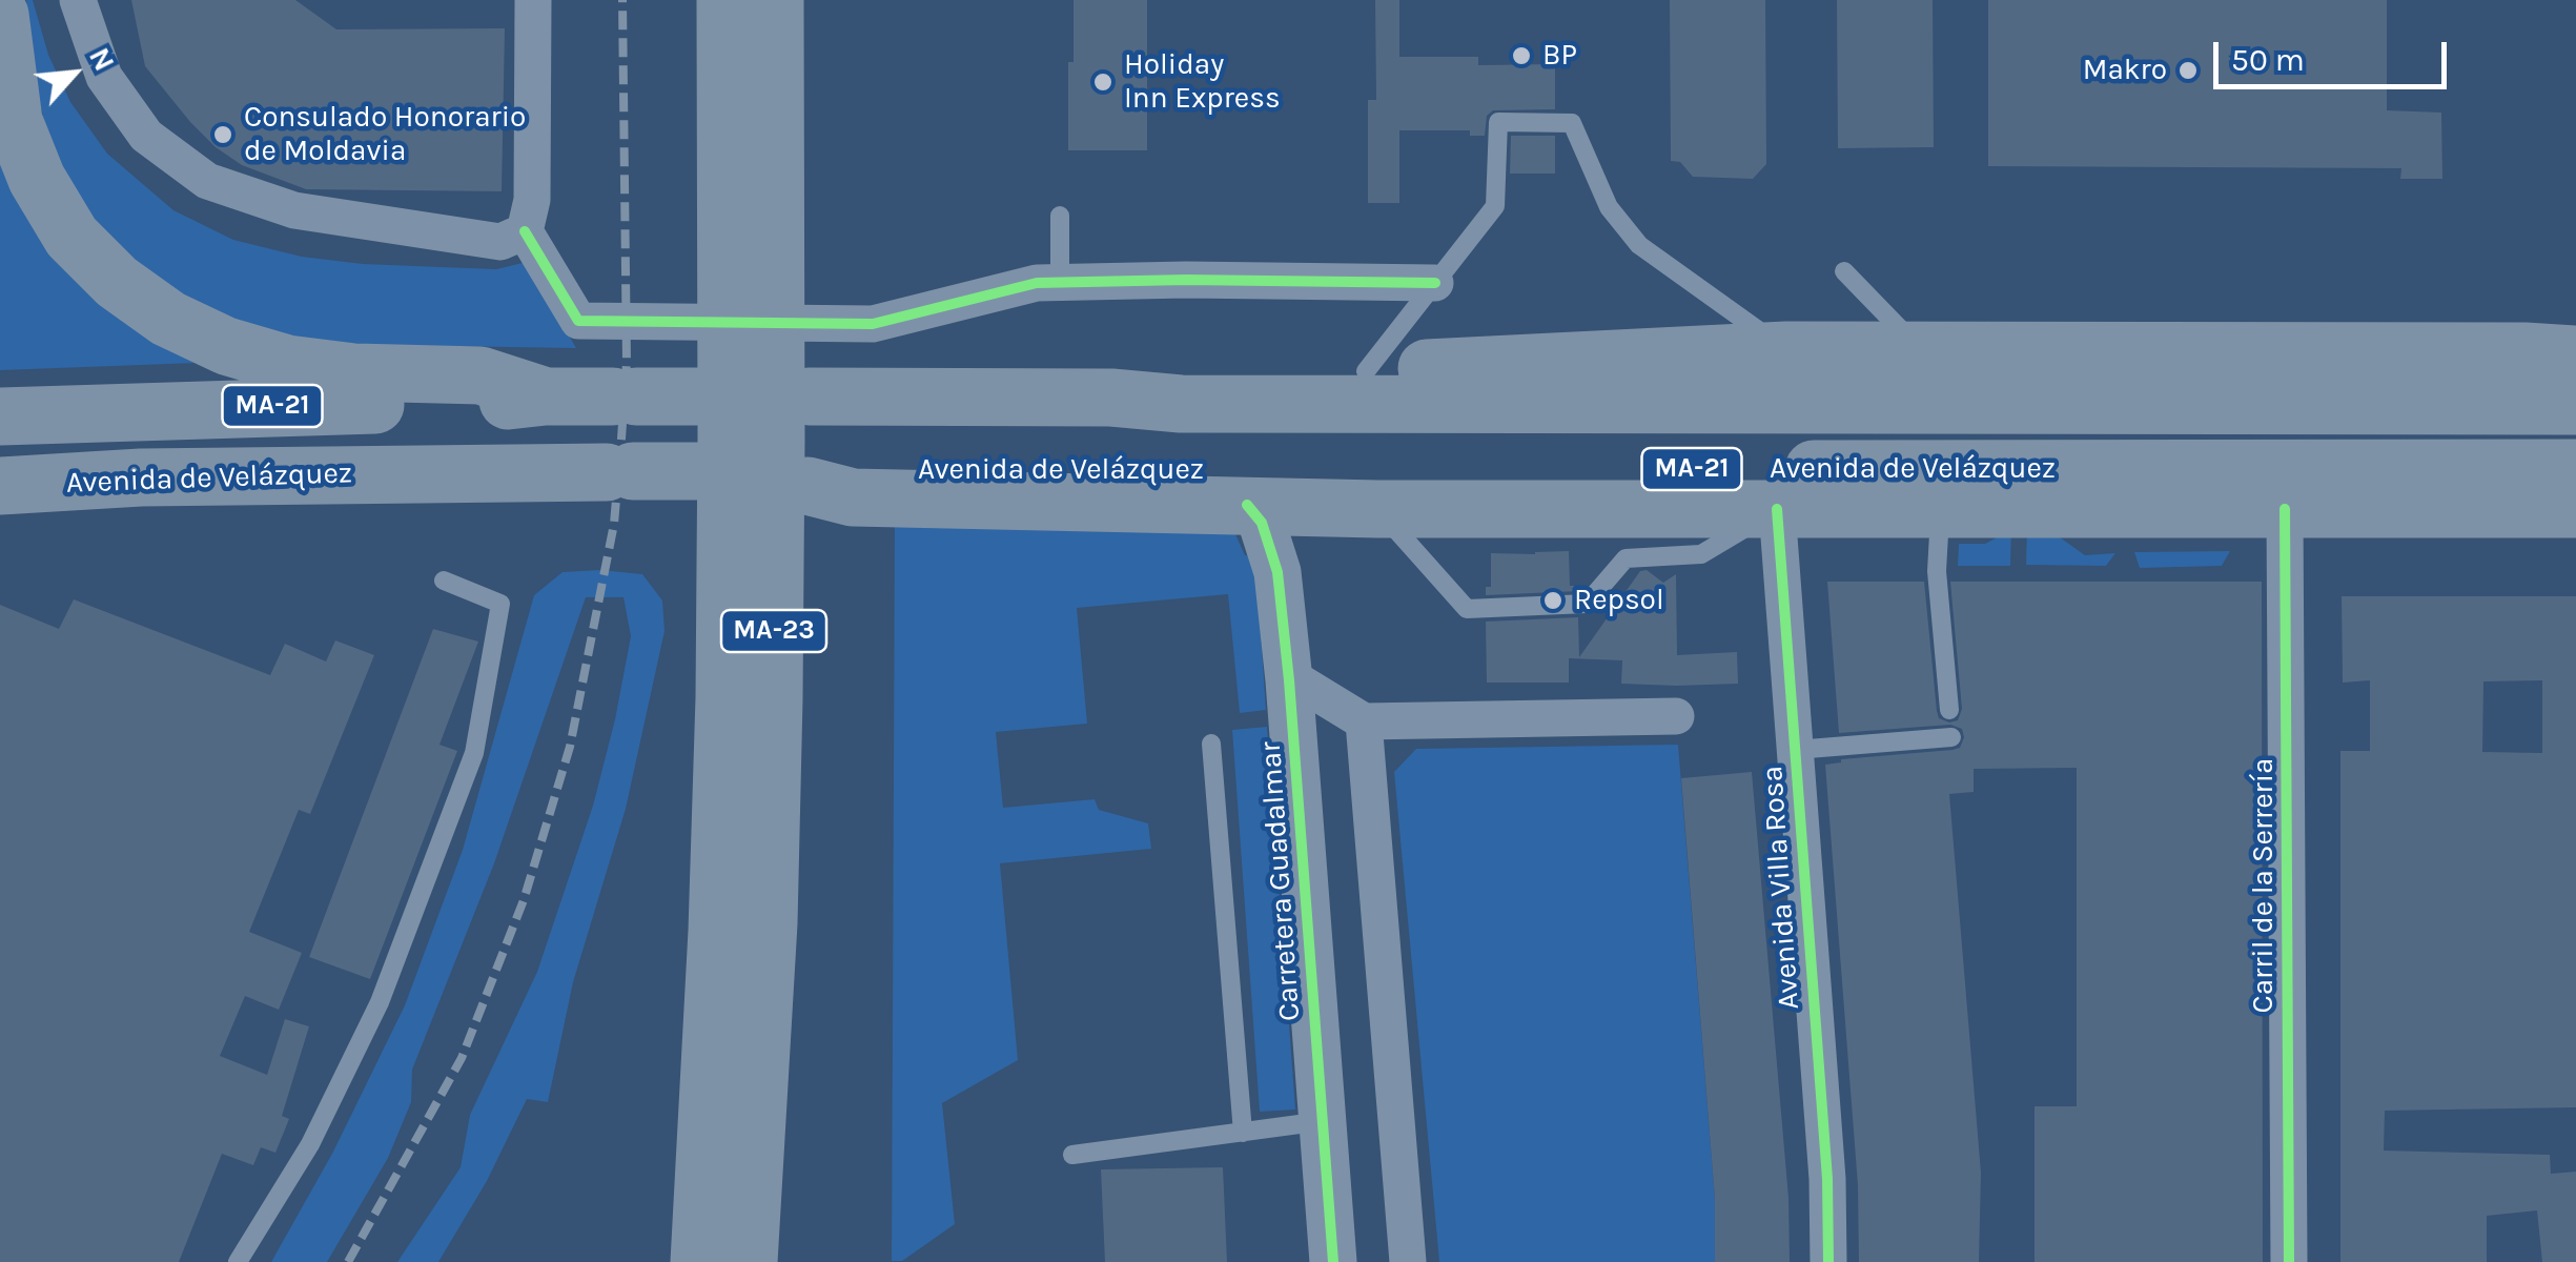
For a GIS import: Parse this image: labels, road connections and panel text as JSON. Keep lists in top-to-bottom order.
{
  "streets": {
    "highway": ["MA-21", "Avenida de Velázquez", "MA-23"],
    "street": ["Carretera Guadalmar", "Carril de la Serrería", "Avenida Villa Rosa"]
  },
  "crossings": [
    ["Avenida de Velázquez", "Carretera Guadalmar"]
  ],
  "places": [
    "BP",
    "Makro",
    "Holiday Inn Express",
    "Consulado Honorario de Moldavia",
    "Repsol"
  ],
  "scale_bar": "50 m",
  "north": "top right"
}
